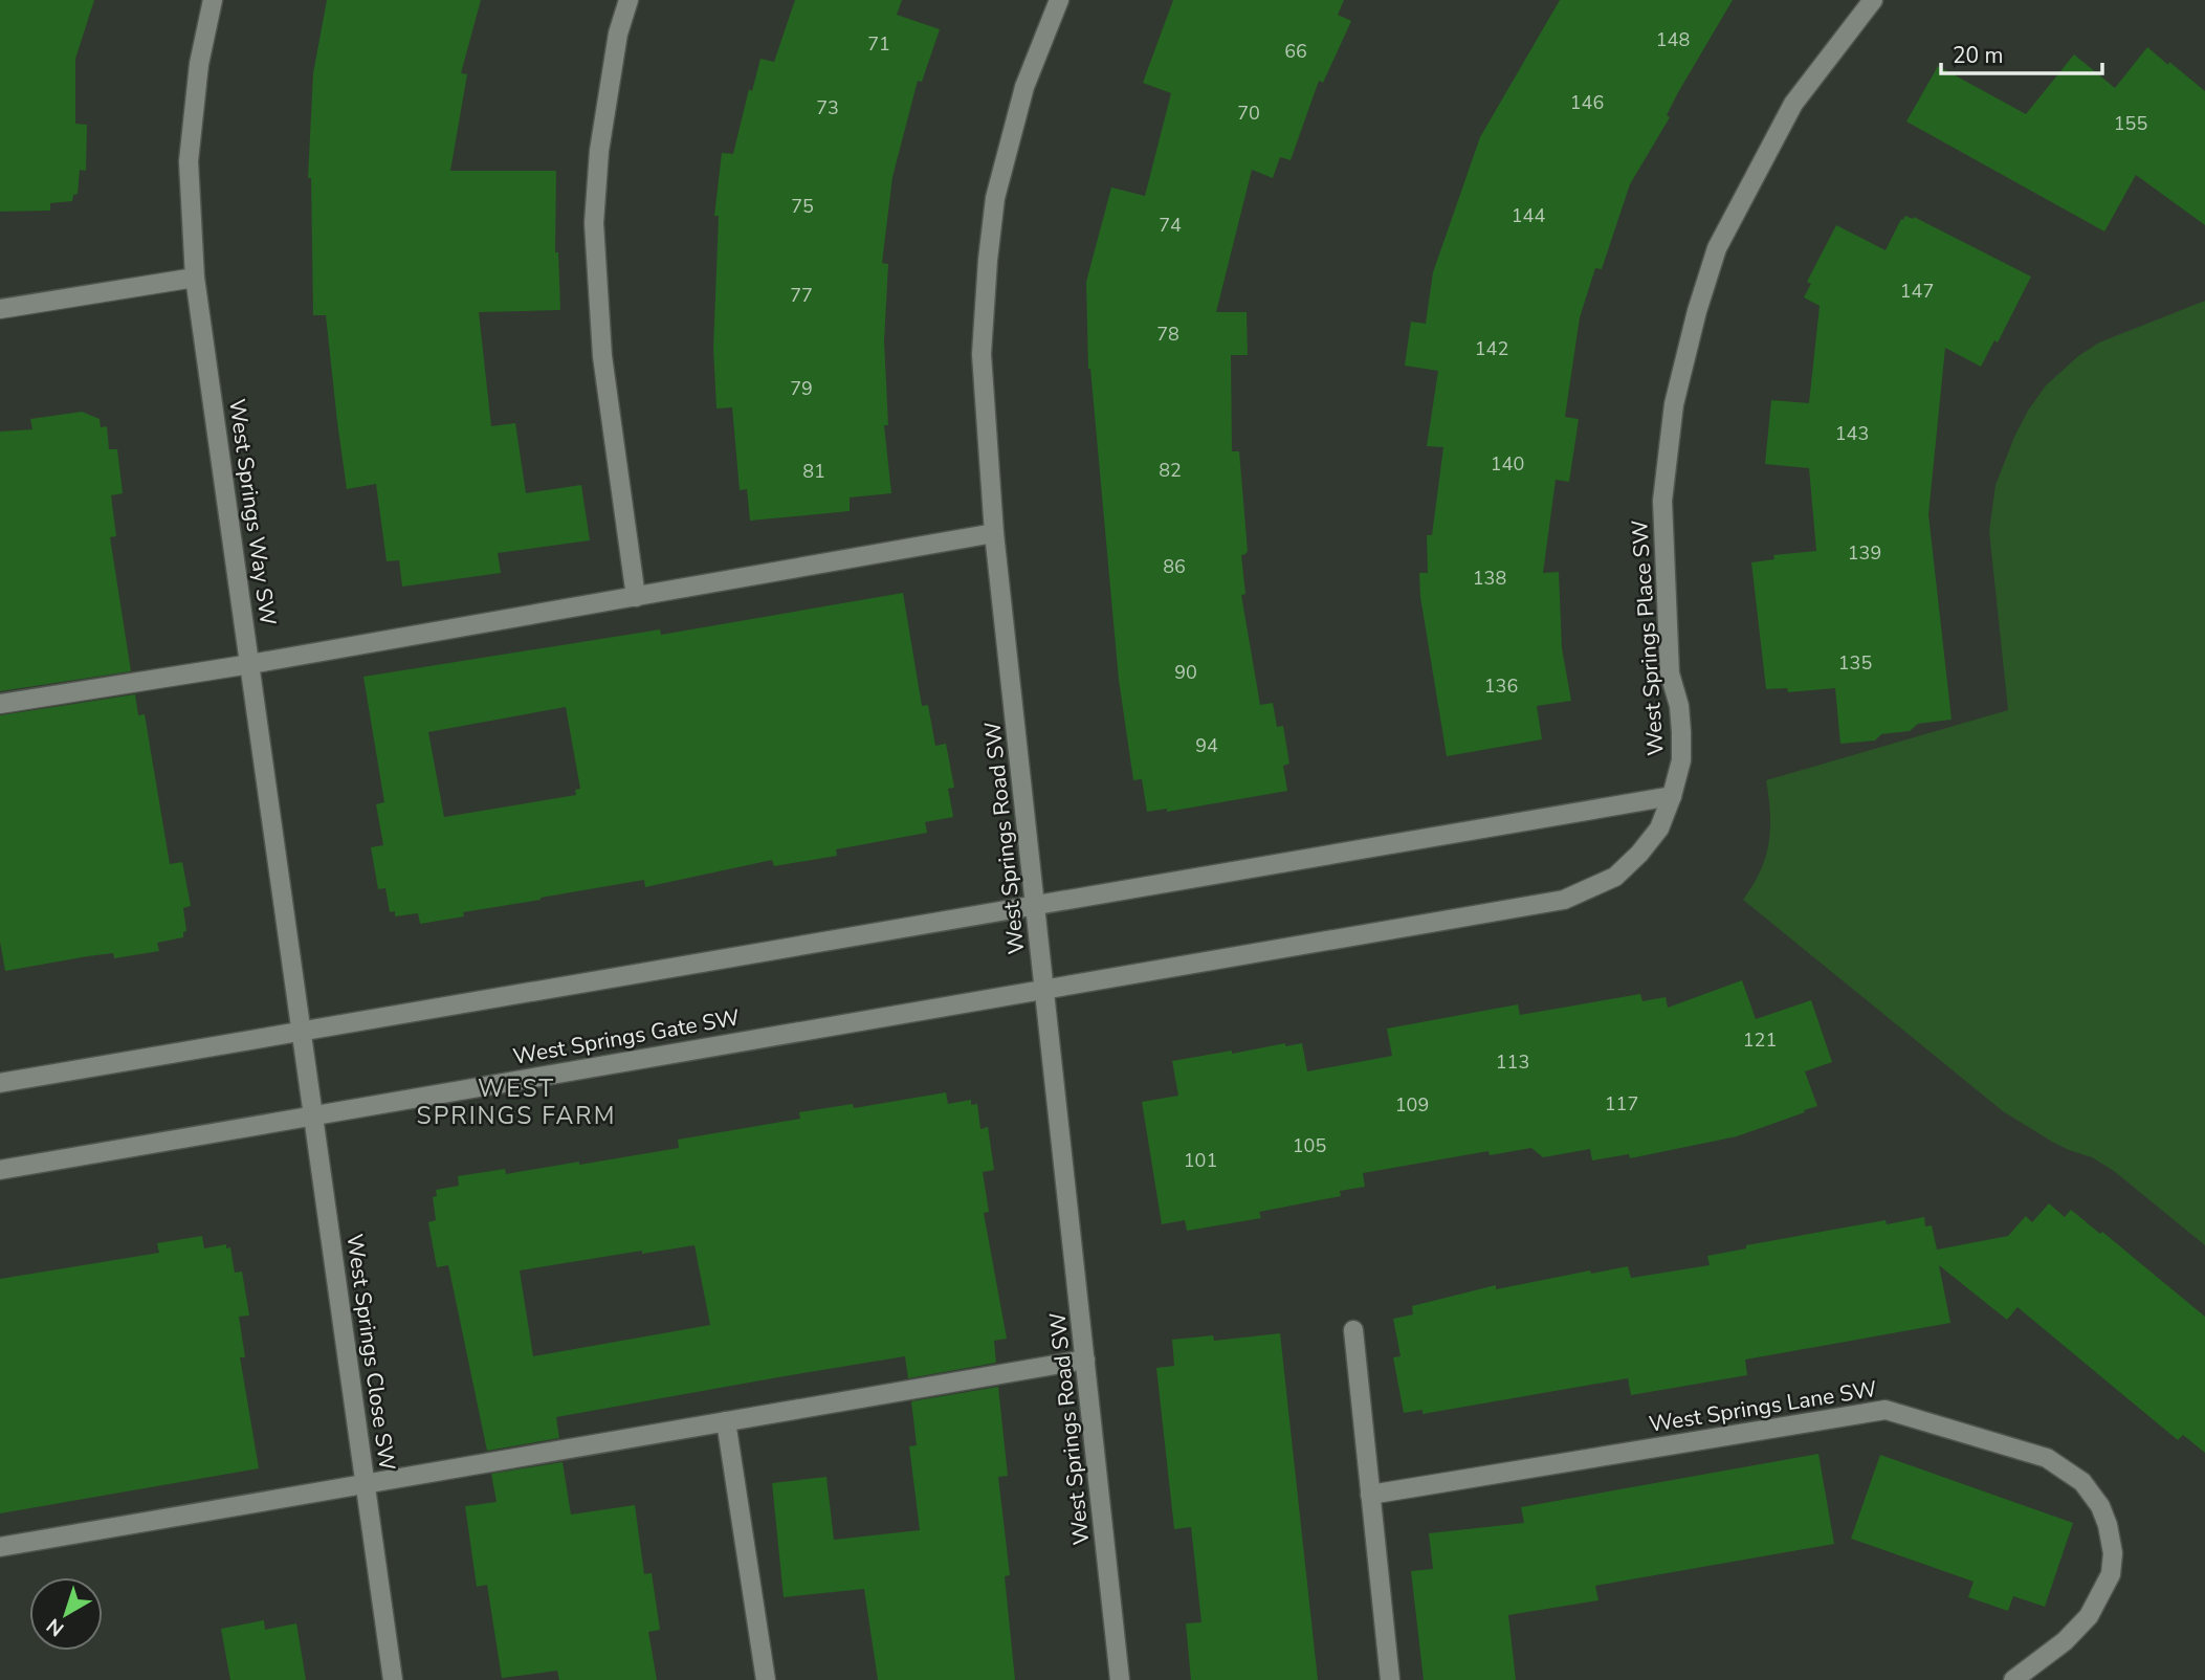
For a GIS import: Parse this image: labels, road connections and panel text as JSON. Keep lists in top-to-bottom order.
{
  "streets": {
    "street": [
      "West Springs Way SW",
      "West Springs Place SW",
      "West Springs Road SW",
      "West Springs Gate SW",
      "West Springs Close SW",
      "West Springs Lane SW"
    ]
  },
  "crossings": [
    ["West Springs Way SW", "West Springs Close SW"],
    ["West Springs Place SW", "West Springs Road SW"],
    ["West Springs Place SW", "West Springs Gate SW"],
    ["West Springs Road SW", "West Springs Gate SW"],
    ["West Springs Gate SW", "West Springs Close SW"]
  ],
  "districts": ["WEST SPRINGS FARM"],
  "house_numbers": [
    "148",
    "71",
    "66",
    "146",
    "73",
    "70",
    "155",
    "75",
    "144",
    "74",
    "147",
    "77",
    "78",
    "142",
    "79",
    "143",
    "140",
    "82",
    "81",
    "139",
    "86",
    "138",
    "135",
    "90",
    "136",
    "94",
    "121",
    "113",
    "117",
    "109",
    "105",
    "101"
  ],
  "scale_bar": "20 m",
  "north": "bottom left"
}
